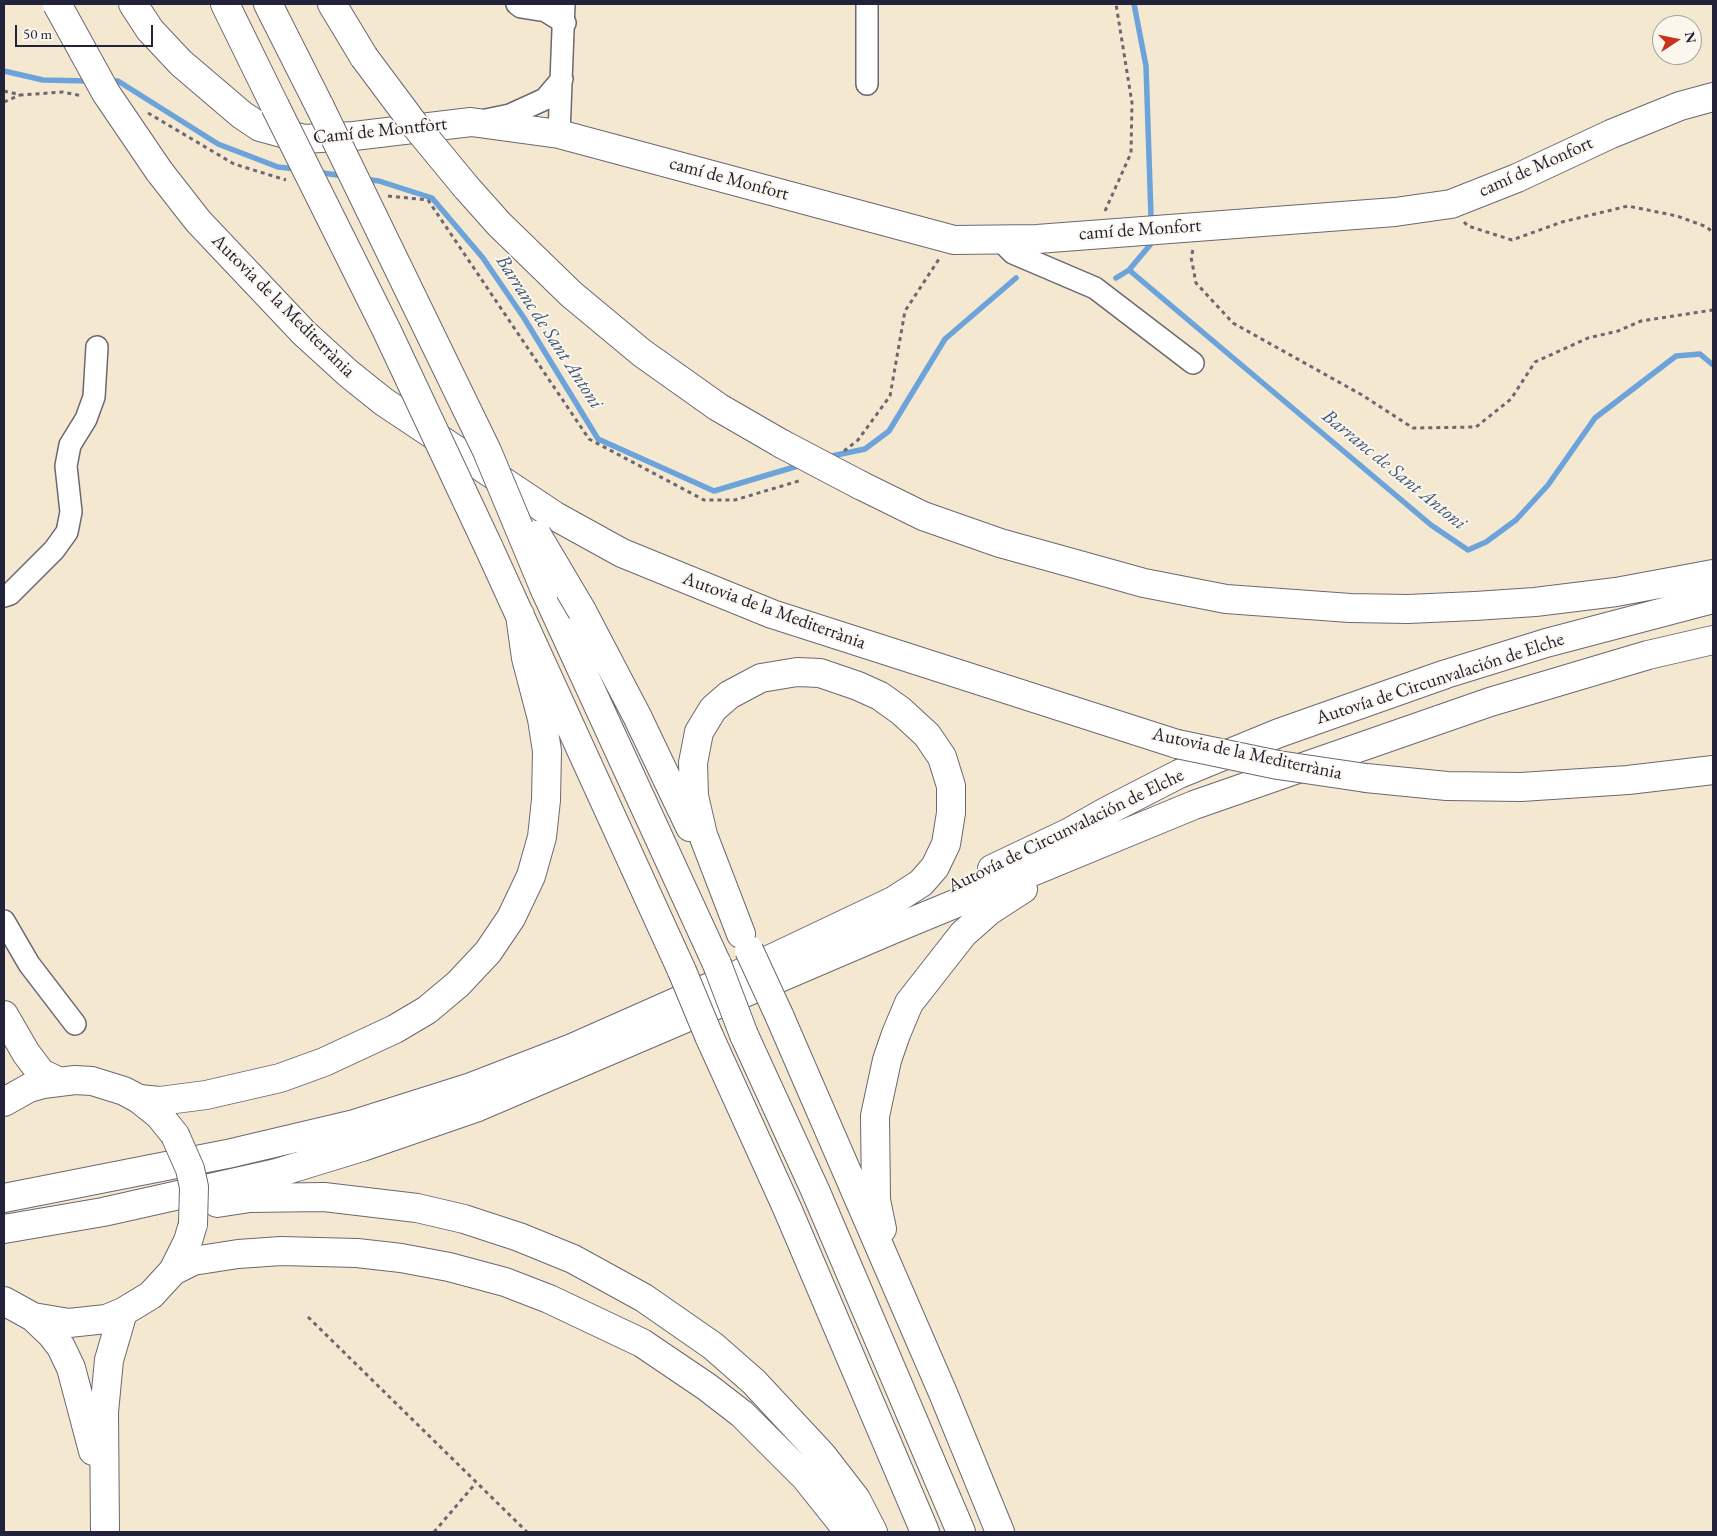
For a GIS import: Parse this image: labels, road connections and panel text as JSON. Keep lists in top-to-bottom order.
{
  "streets": {
    "main road": [
      "Camí de Montfort",
      "camí de Monfort",
      "Autovia de la Mediterrània",
      "Autovía de Circunvalación de Elche"
    ]
  },
  "crossings": [
    ["Camí de Montfort", "camí de Monfort"]
  ],
  "water": ["Barranc de Sant Antoni"],
  "scale_bar": "50 m",
  "north": "right"
}
